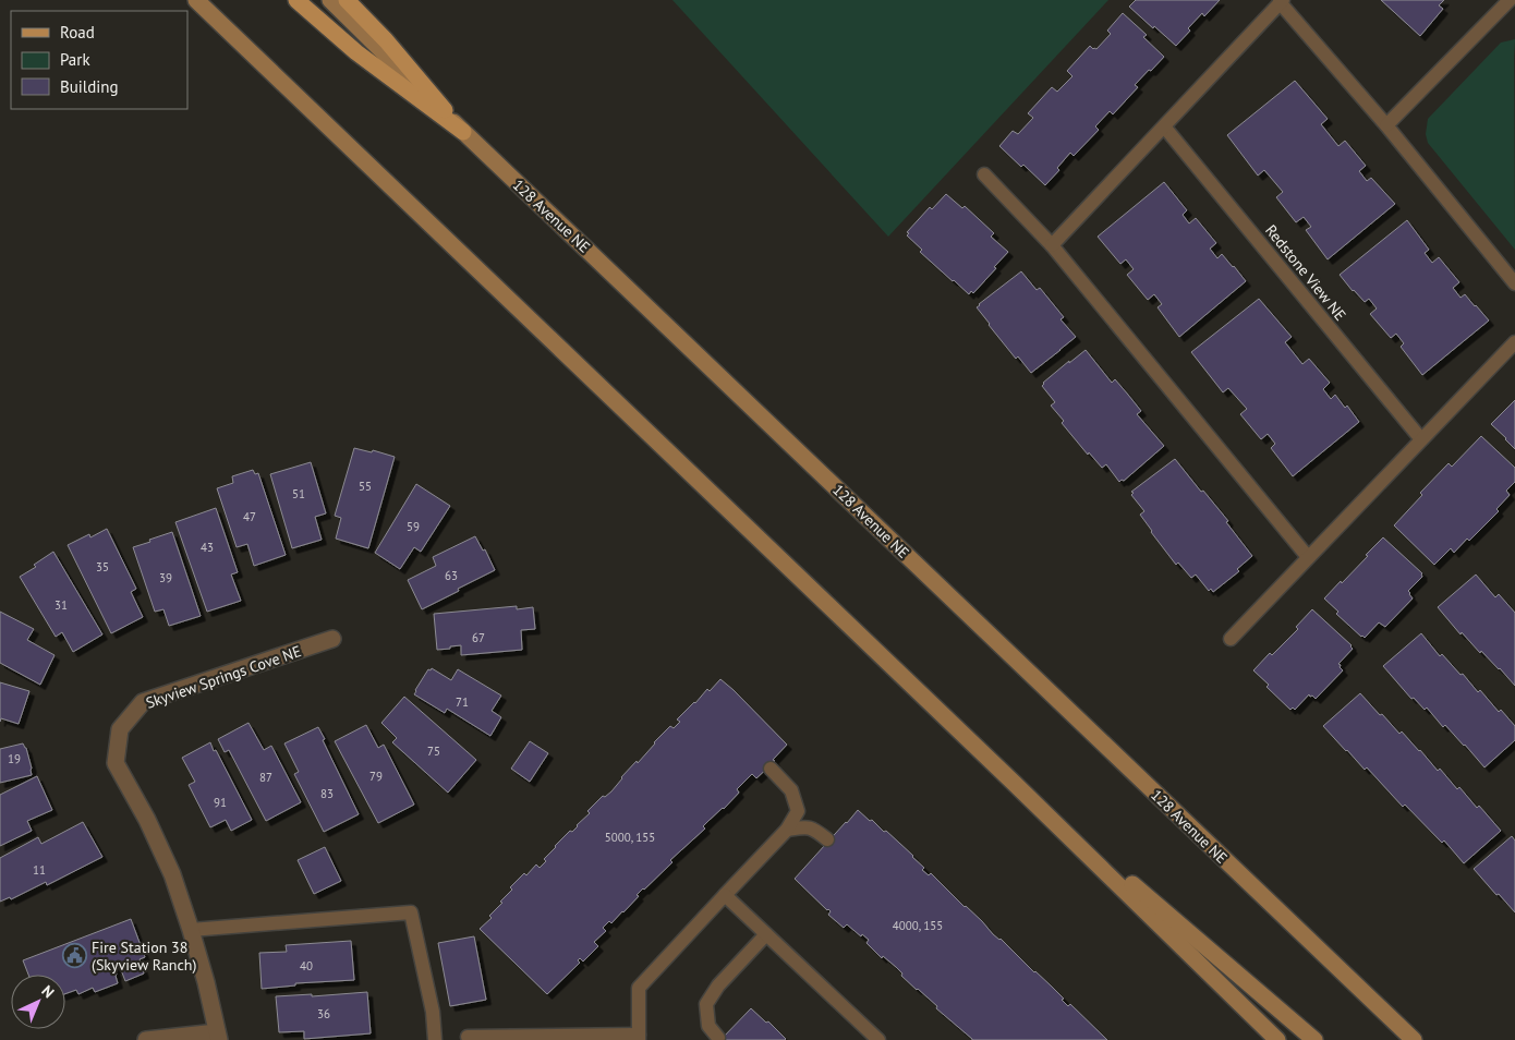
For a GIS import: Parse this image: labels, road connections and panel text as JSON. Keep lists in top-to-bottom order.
{
  "streets": {
    "main road": ["128 Avenue NE"],
    "street": ["Skyview Springs Cove NE"],
    "lane": ["Redstone View NE"]
  },
  "places": {
    "public building": ["Fire Station 38 (Skyview Ranch)"]
  },
  "house_numbers": [
    "55",
    "51",
    "47",
    "59",
    "43",
    "35",
    "63",
    "39",
    "31",
    "67",
    "71",
    "75",
    "19",
    "79",
    "87",
    "83",
    "91",
    "5000, 155",
    "11",
    "4000, 155",
    "40",
    "36"
  ],
  "legend": ["Road", "Park", "Building"],
  "north": "top right"
}
